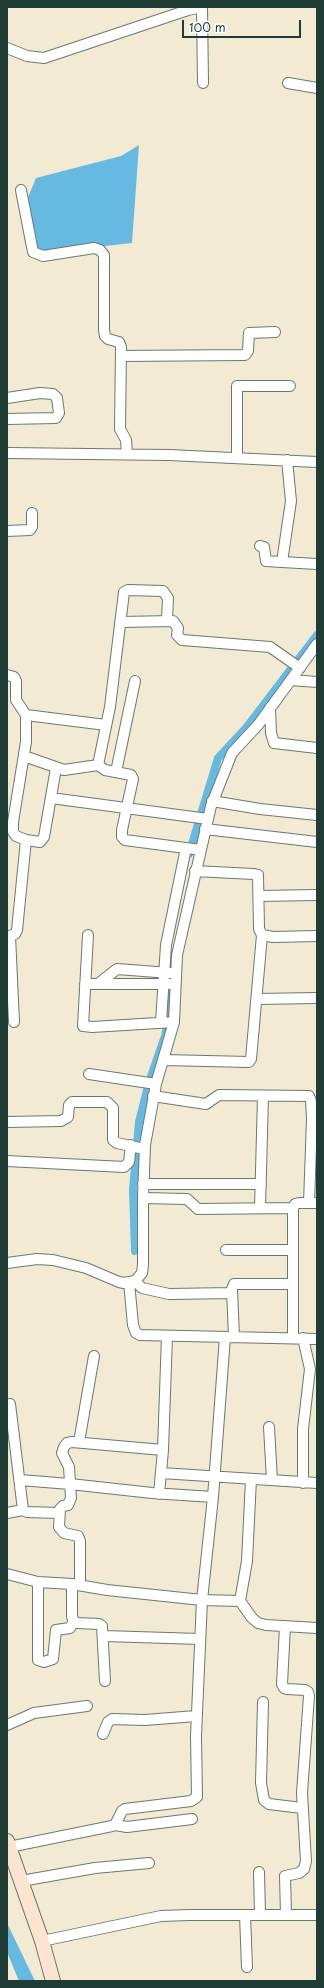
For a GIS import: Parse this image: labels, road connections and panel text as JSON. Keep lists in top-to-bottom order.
{
  "scale_bar": "100 m"
}
